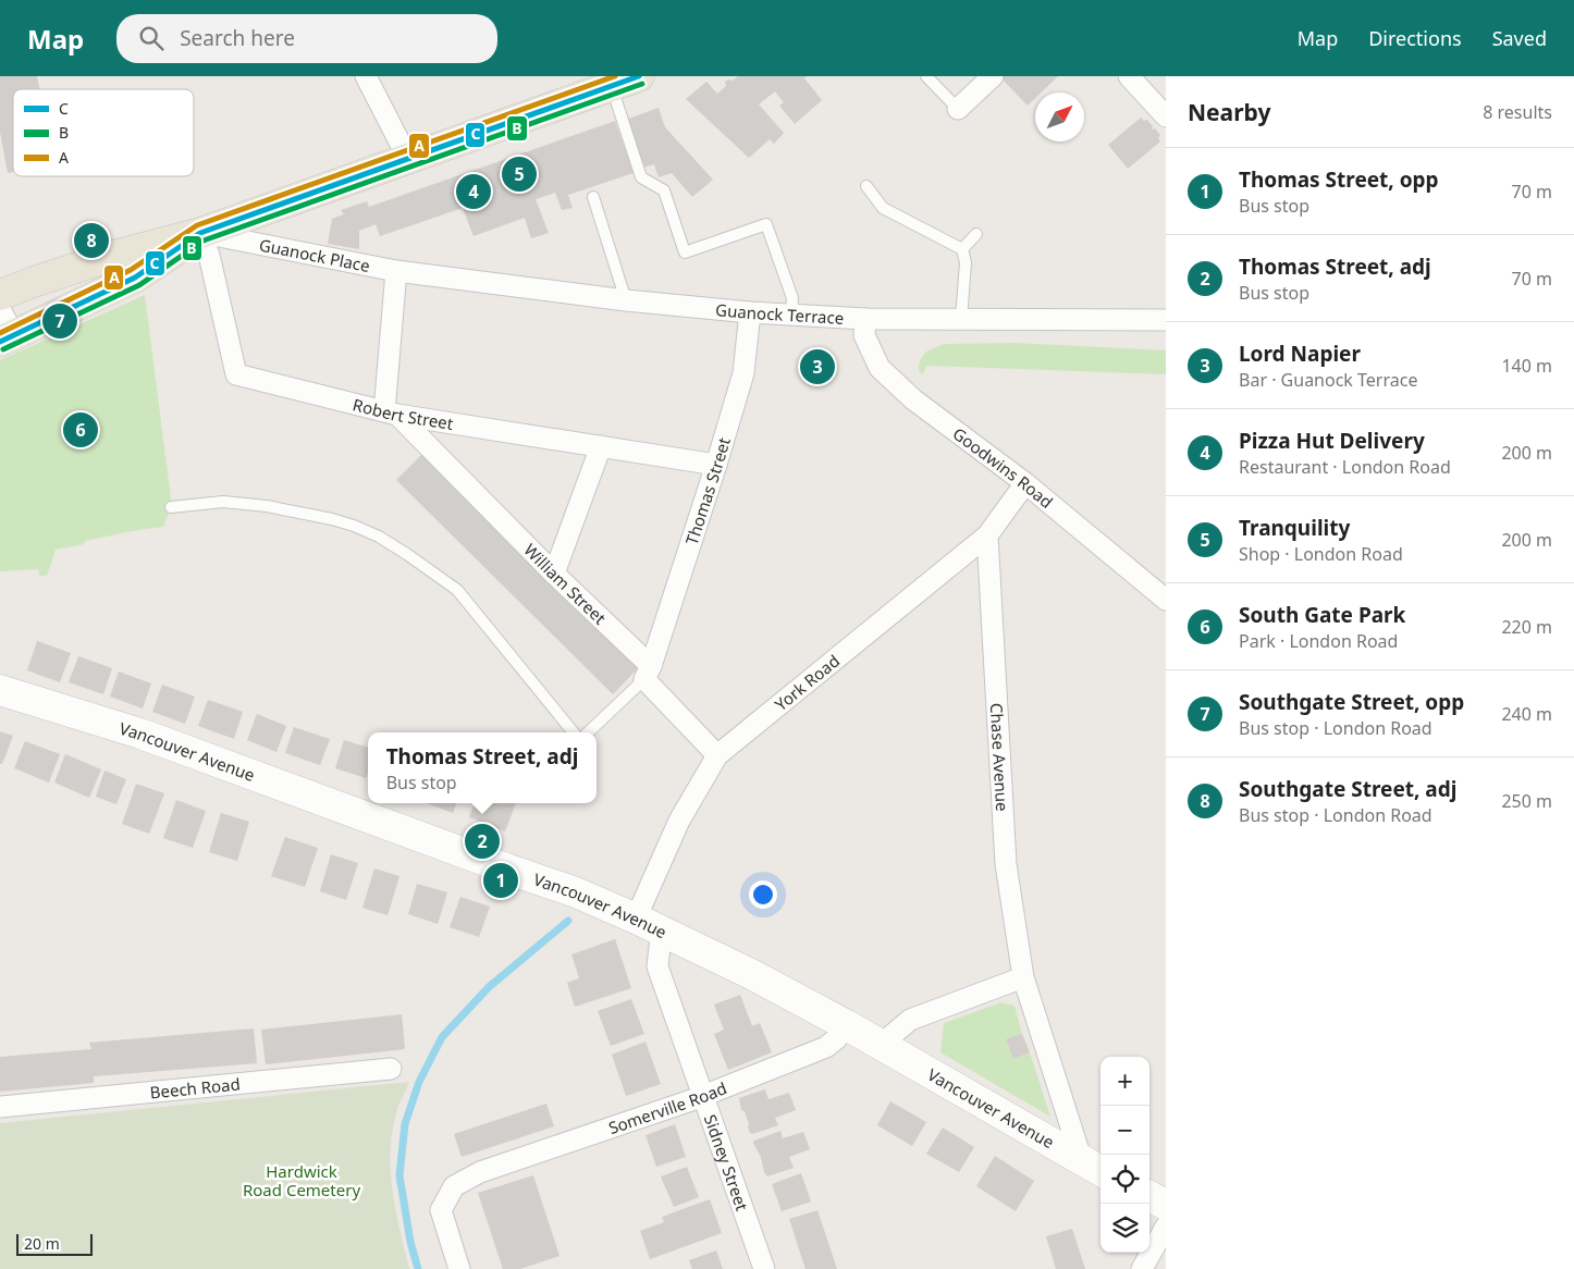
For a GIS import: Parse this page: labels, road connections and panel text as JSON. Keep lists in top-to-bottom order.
{
  "streets": {
    "main road": ["Vancouver Avenue"],
    "street": [
      "Guanock Place",
      "Guanock Terrace",
      "Robert Street",
      "Goodwins Road",
      "Thomas Street",
      "William Street",
      "York Road",
      "Chase Avenue",
      "Beech Road",
      "Somerville Road",
      "Sidney Street"
    ]
  },
  "crossings": [
    ["Guanock Place", "Guanock Terrace"],
    ["Guanock Place", "Robert Street"],
    ["Guanock Terrace", "Goodwins Road"],
    ["Guanock Terrace", "Thomas Street"],
    ["Robert Street", "Thomas Street"],
    ["Robert Street", "William Street"],
    ["Goodwins Road", "York Road"],
    ["Thomas Street", "William Street"],
    ["William Street", "York Road"],
    ["York Road", "Vancouver Avenue"],
    ["York Road", "Chase Avenue"],
    ["Vancouver Avenue", "Chase Avenue"],
    ["Vancouver Avenue", "Somerville Road"],
    ["Vancouver Avenue", "Sidney Street"],
    ["Somerville Road", "Sidney Street"]
  ],
  "parks": ["Hardwick Road Cemetery"],
  "lines": ["transit line C", "transit line A", "transit line B"],
  "legend": ["C", "B", "A"],
  "scale_bar": "20 m",
  "north": "top right",
  "page": {
    "header": "Map",
    "search": "Search here",
    "nav": ["Map", "Directions", "Saved"],
    "heading": ["Nearby", "8 results"],
    "list": [
      {
        "mark": "1",
        "name": "Thomas Street, opp",
        "note": "Bus stop",
        "value": "70 m"
      },
      {
        "mark": "2",
        "name": "Thomas Street, adj",
        "note": "Bus stop",
        "value": "70 m"
      },
      {
        "mark": "3",
        "name": "Lord Napier",
        "note": "Bar · Guanock Terrace",
        "value": "140 m"
      },
      {
        "mark": "4",
        "name": "Pizza Hut Delivery",
        "note": "Restaurant · London Road",
        "value": "200 m"
      },
      {
        "mark": "5",
        "name": "Tranquility",
        "note": "Shop · London Road",
        "value": "200 m"
      },
      {
        "mark": "6",
        "name": "South Gate Park",
        "note": "Park · London Road",
        "value": "220 m"
      },
      {
        "mark": "7",
        "name": "Southgate Street, opp",
        "note": "Bus stop · London Road",
        "value": "240 m"
      },
      {
        "mark": "8",
        "name": "Southgate Street, adj",
        "note": "Bus stop · London Road",
        "value": "250 m"
      }
    ],
    "pins": [
      "5",
      "4",
      "8",
      "7",
      "3",
      "6",
      "2",
      "1"
    ],
    "popup": ["Thomas Street, adj", "Bus stop"],
    "map_buttons": ["+", "−"],
    "scale": "20 m"
  }
}
